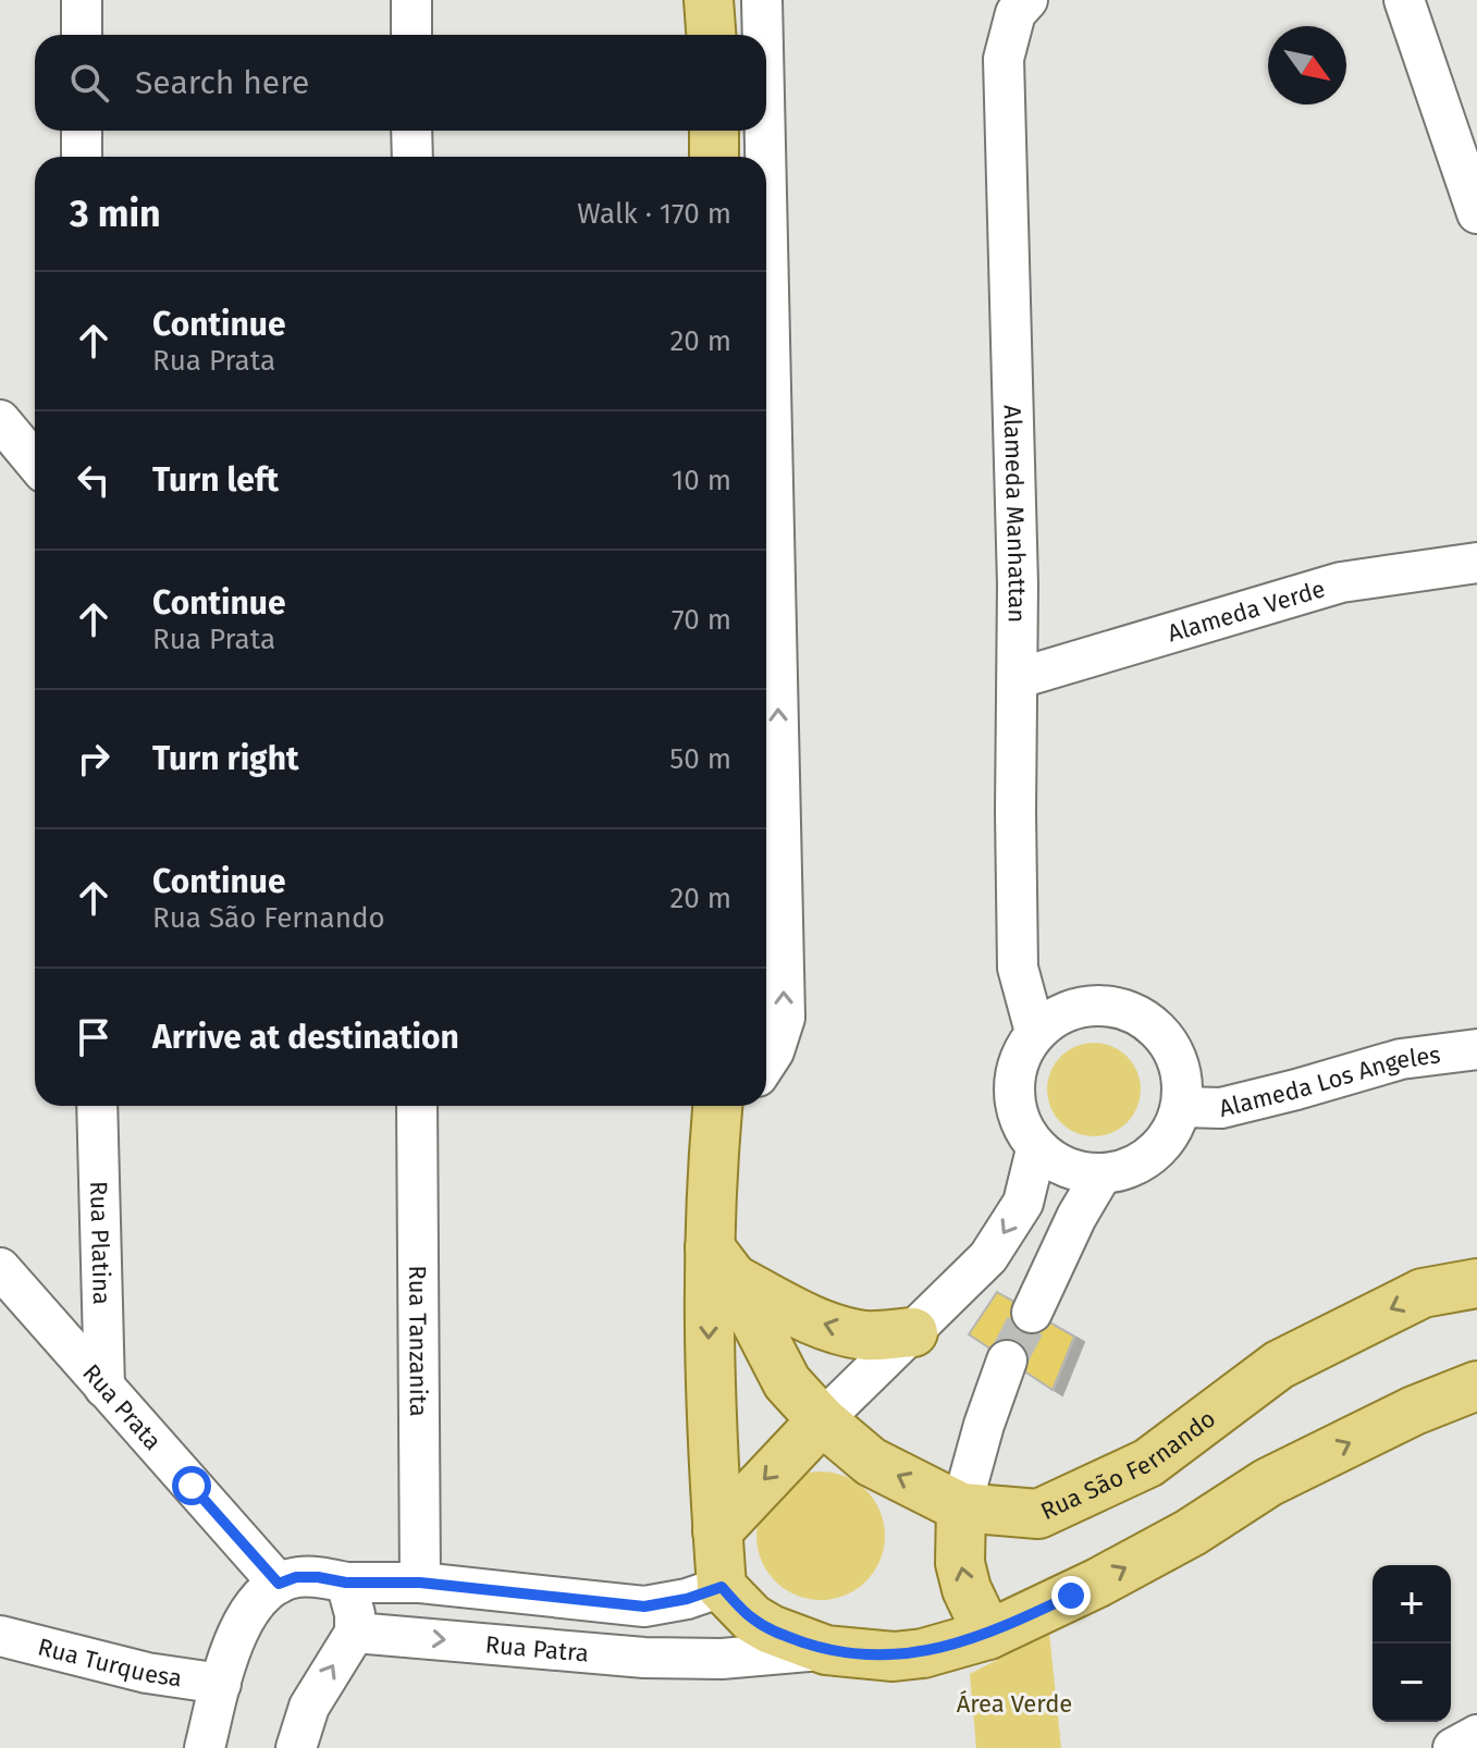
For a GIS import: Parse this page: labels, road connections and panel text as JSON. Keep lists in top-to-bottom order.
{
  "streets": {
    "main road": ["Rua São Fernando"],
    "street": [
      "Alameda Manhattan",
      "Alameda Verde",
      "Alameda Los Angeles",
      "Rua Platina",
      "Rua Tanzanita",
      "Rua Prata",
      "Rua Patra",
      "Rua Turquesa"
    ]
  },
  "crossings": [
    ["Alameda Manhattan", "Alameda Verde"],
    ["Alameda Manhattan", "Alameda Los Angeles"],
    ["Rua Platina", "Rua Prata"]
  ],
  "parks": ["Área Verde"],
  "north": "bottom right",
  "page": {
    "search": "Search here",
    "heading": ["3 min", "Walk · 170 m"],
    "list": [
      ["Continue", "Rua Prata", "20 m"],
      ["Turn left", "10 m"],
      ["Continue", "Rua Prata", "70 m"],
      ["Turn right", "50 m"],
      ["Continue", "Rua São Fernando", "20 m"],
      "Arrive at destination"
    ],
    "map_buttons": ["+", "−"]
  }
}
